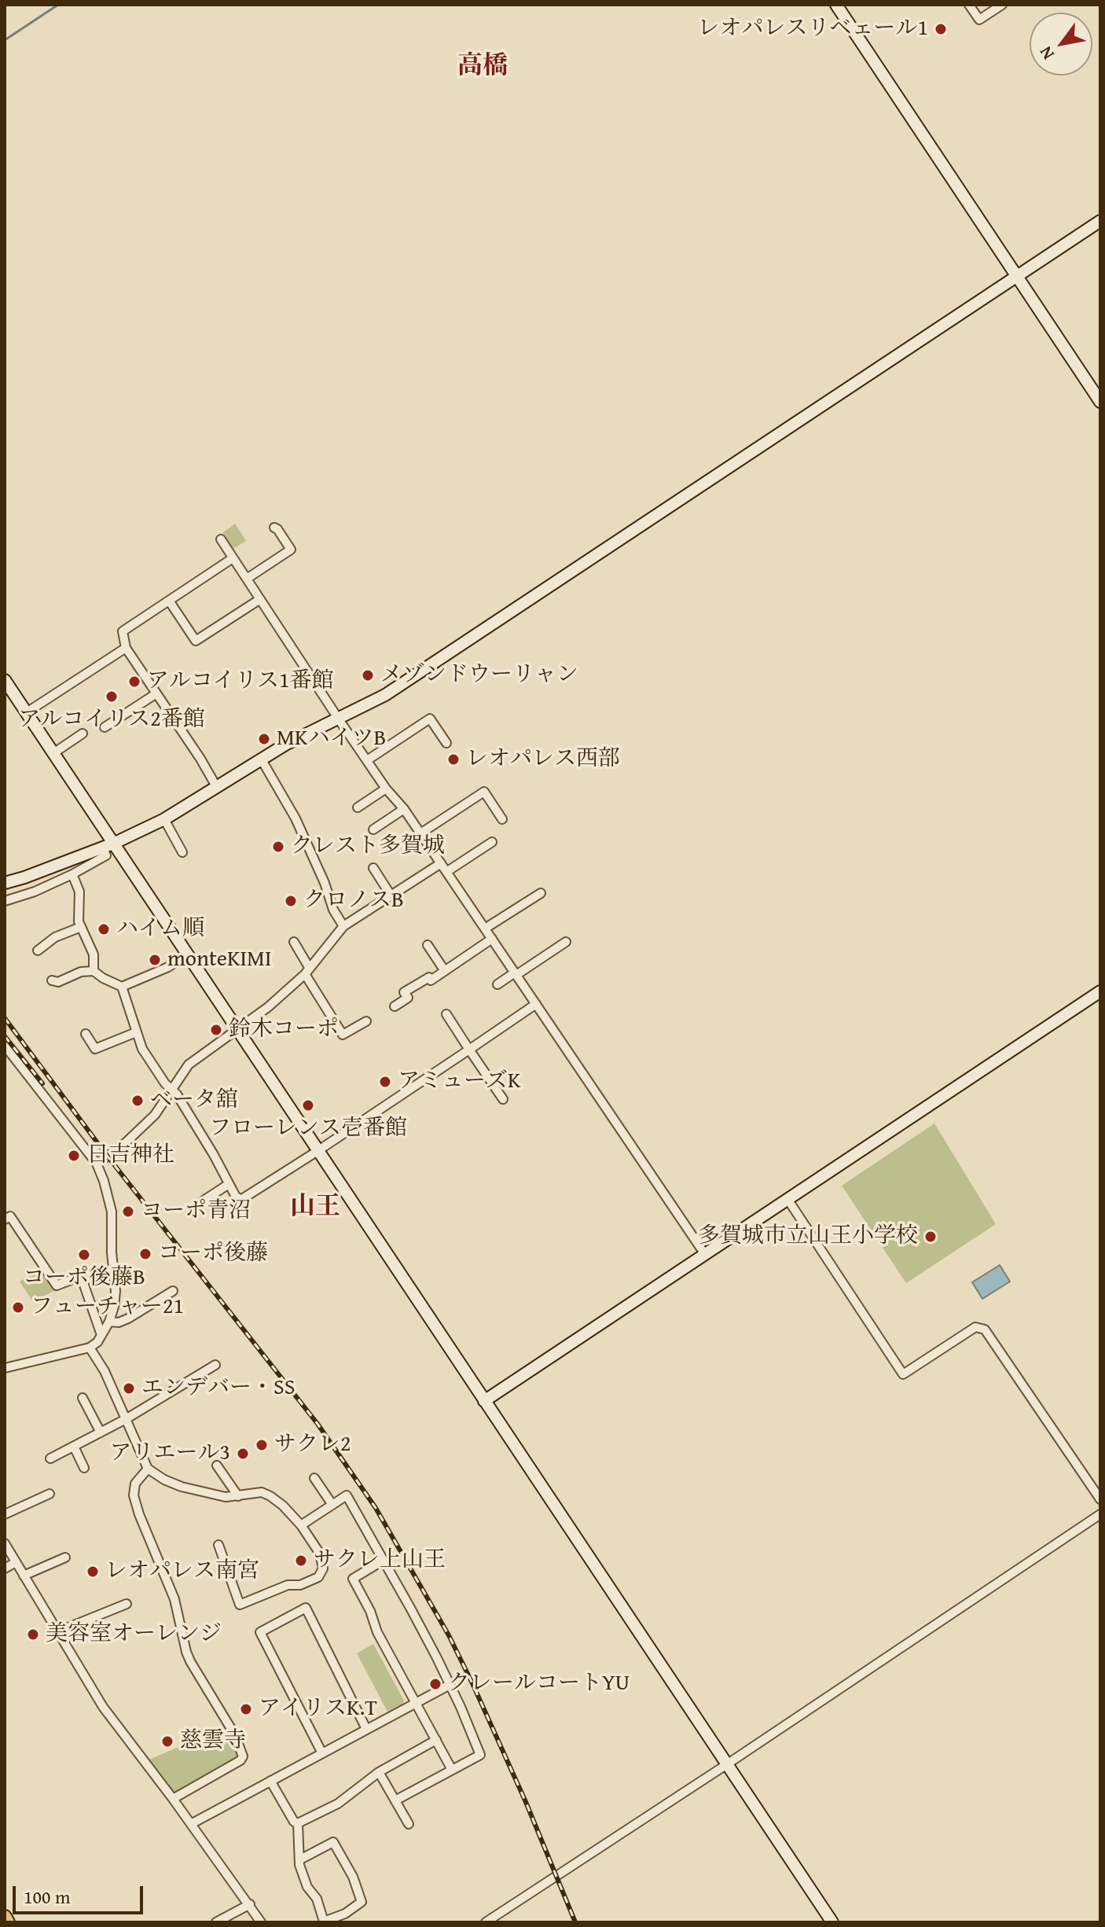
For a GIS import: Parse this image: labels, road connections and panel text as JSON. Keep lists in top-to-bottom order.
{
  "districts": ["高橋", "山王"],
  "places": [
    "レオパレスリベェール1",
    "メゾンドウーリャン",
    "アルコイリス1番館",
    "アルコイリス2番館",
    "MKハイツB",
    "レオパレス西部",
    "クレスト多賀城",
    "クロノスB",
    "ハイム順",
    "monteKIMI",
    "鈴木コーポ",
    "アミューズK",
    "ベータ舘",
    "フローレンス壱番館",
    "日吉神社",
    "コーポ青沼",
    "多賀城市立山王小学校",
    "コーポ後藤",
    "コーポ後藤B",
    "フューチャー21",
    "エンデバー・SS",
    "サクレ2",
    "アリエール3",
    "サクレ上山王",
    "レオパレス南宮",
    "美容室オーレンジ",
    "クレールコートYU",
    "アイリスK.T",
    "慈雲寺"
  ],
  "scale_bar": "100 m",
  "north": "bottom left"
}
